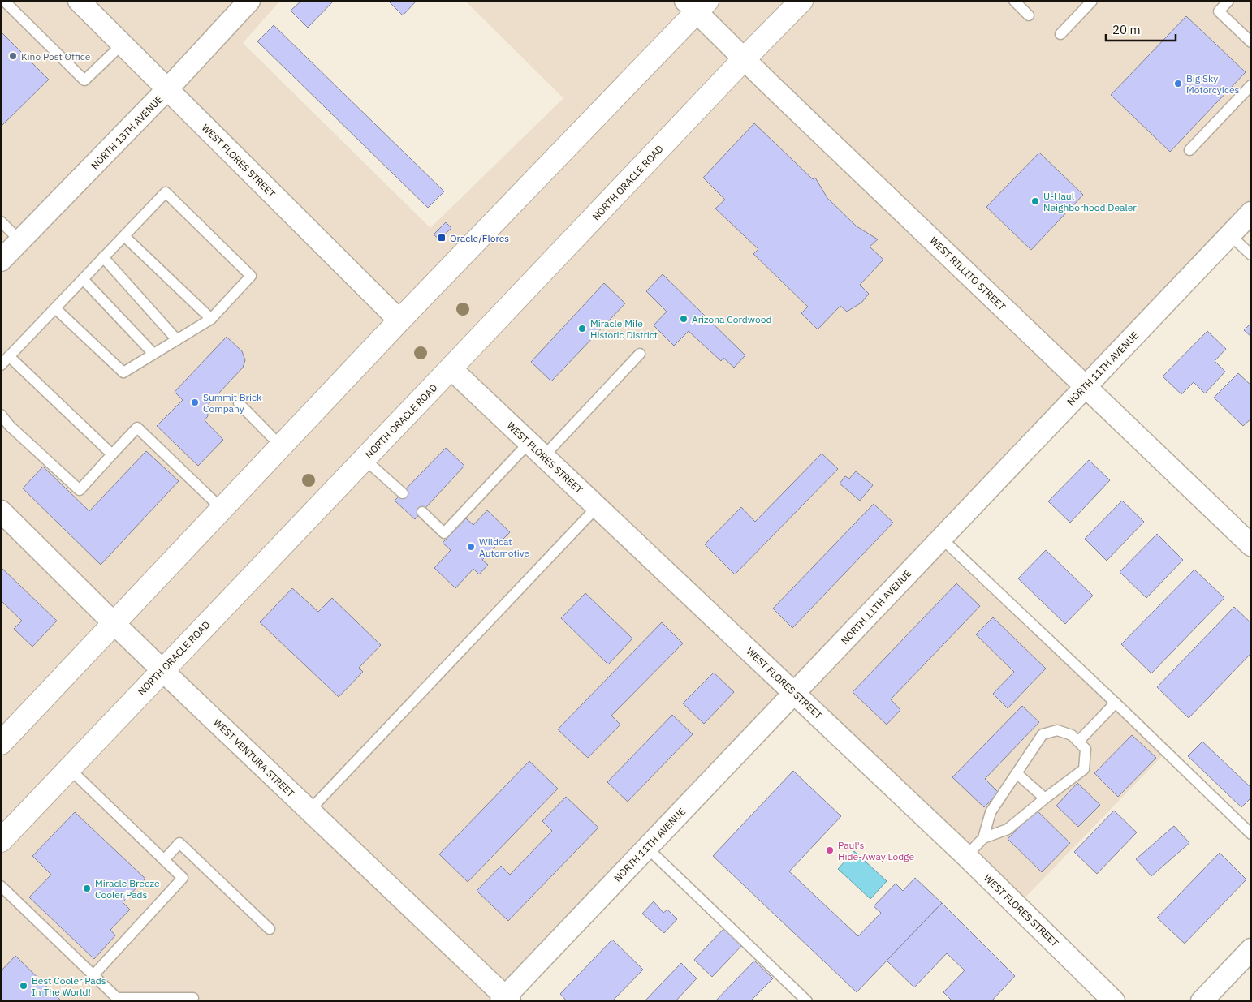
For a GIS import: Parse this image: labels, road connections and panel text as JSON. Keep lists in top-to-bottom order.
{
  "streets": {
    "main road": ["NORTH ORACLE ROAD"],
    "street": [
      "NORTH 13TH AVENUE",
      "WEST FLORES STREET",
      "WEST RILLITO STREET",
      "NORTH 11TH AVENUE",
      "WEST VENTURA STREET"
    ]
  },
  "crossings": [
    ["NORTH 13TH AVENUE", "WEST FLORES STREET"],
    ["WEST FLORES STREET", "NORTH ORACLE ROAD"],
    ["WEST FLORES STREET", "NORTH 11TH AVENUE"],
    ["NORTH ORACLE ROAD", "WEST RILLITO STREET"],
    ["NORTH ORACLE ROAD", "WEST VENTURA STREET"],
    ["WEST RILLITO STREET", "NORTH 11TH AVENUE"],
    ["NORTH 11TH AVENUE", "WEST VENTURA STREET"]
  ],
  "places": {
    "other": [
      "Kino Post Office",
      "Big Sky Motorcylces",
      "U-Haul Neighborhood Dealer",
      "Arizona Cordwood",
      "Miracle Mile Historic District",
      "Summit Brick Company",
      "Wildcat Automotive",
      "Paul's Hide-Away Lodge",
      "Miracle Breeze Cooler Pads",
      "Best Cooler Pads In The World!"
    ],
    "transit": ["Oracle/Flores"]
  },
  "scale_bar": "20 m"
}
